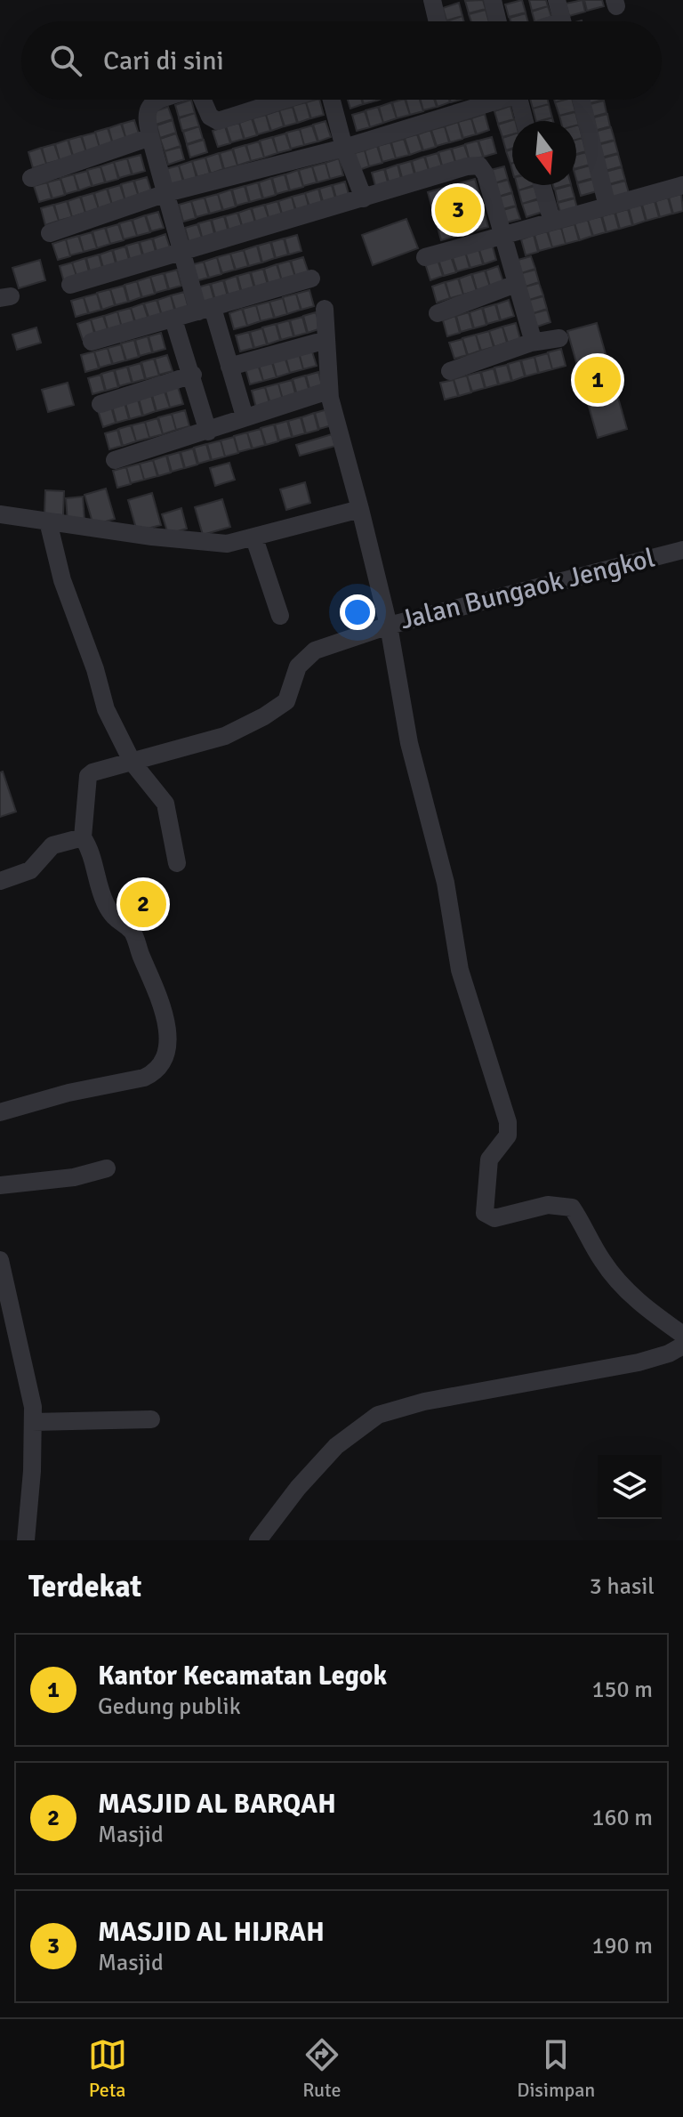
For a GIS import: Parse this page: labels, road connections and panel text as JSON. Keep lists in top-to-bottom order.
{
  "streets": {
    "street": ["Jalan Bungaok Jengkol"]
  },
  "north": "bottom",
  "page": {
    "search": "Cari di sini",
    "pins": ["3", "1", "2"],
    "heading": ["Terdekat", "3 hasil"],
    "list": [
      {
        "mark": "1",
        "name": "Kantor Kecamatan Legok",
        "note": "Gedung publik",
        "value": "150 m"
      },
      {
        "mark": "2",
        "name": "MASJID AL BARQAH",
        "note": "Masjid",
        "value": "160 m"
      },
      {
        "mark": "3",
        "name": "MASJID AL HIJRAH",
        "note": "Masjid",
        "value": "190 m"
      }
    ],
    "nav": ["Peta", "Rute", "Disimpan"]
  }
}
